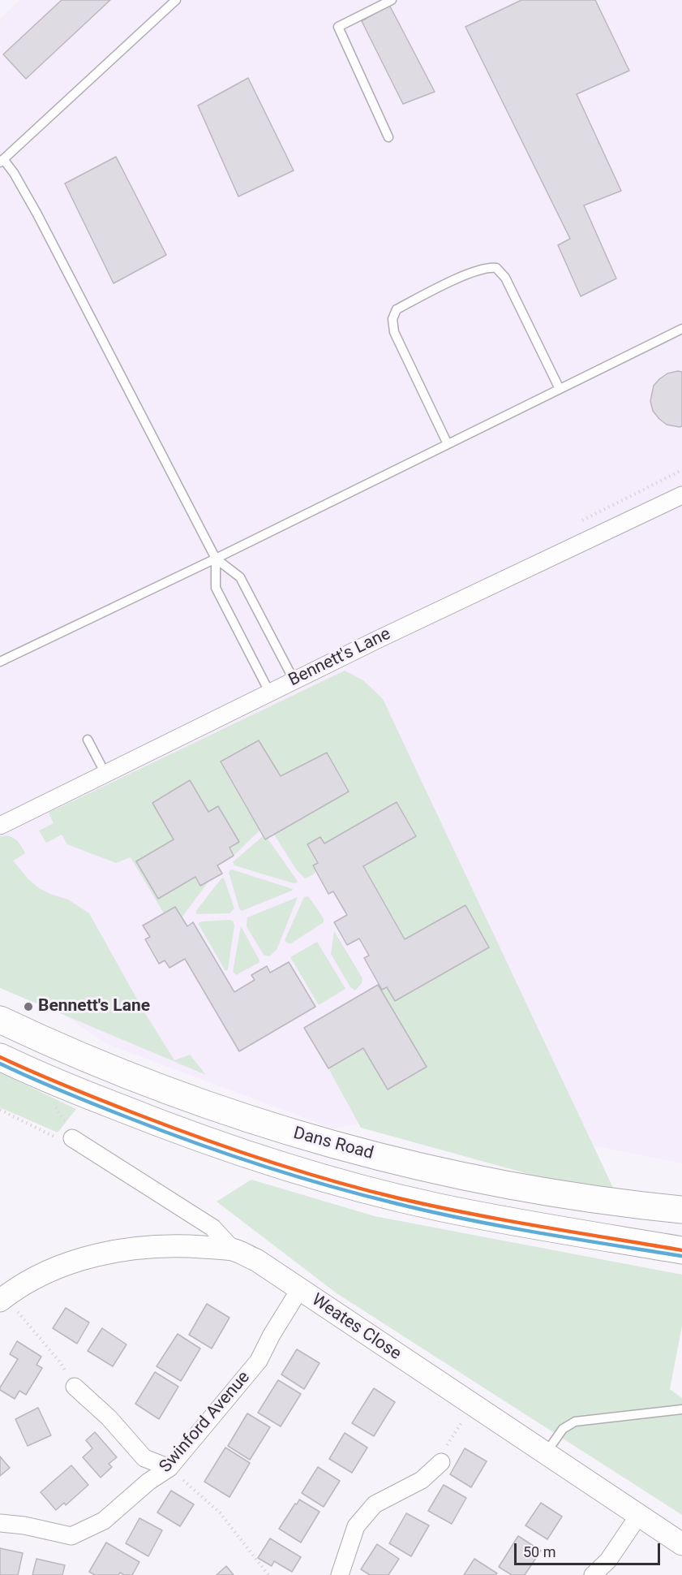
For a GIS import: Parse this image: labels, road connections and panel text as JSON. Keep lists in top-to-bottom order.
{
  "streets": {
    "main road": ["Dans Road"],
    "street": ["Bennett's Lane", "Weates Close", "Swinford Avenue"]
  },
  "crossings": [
    ["Weates Close", "Swinford Avenue"]
  ],
  "places": ["Bennett's Lane"],
  "scale_bar": "50 m"
}
